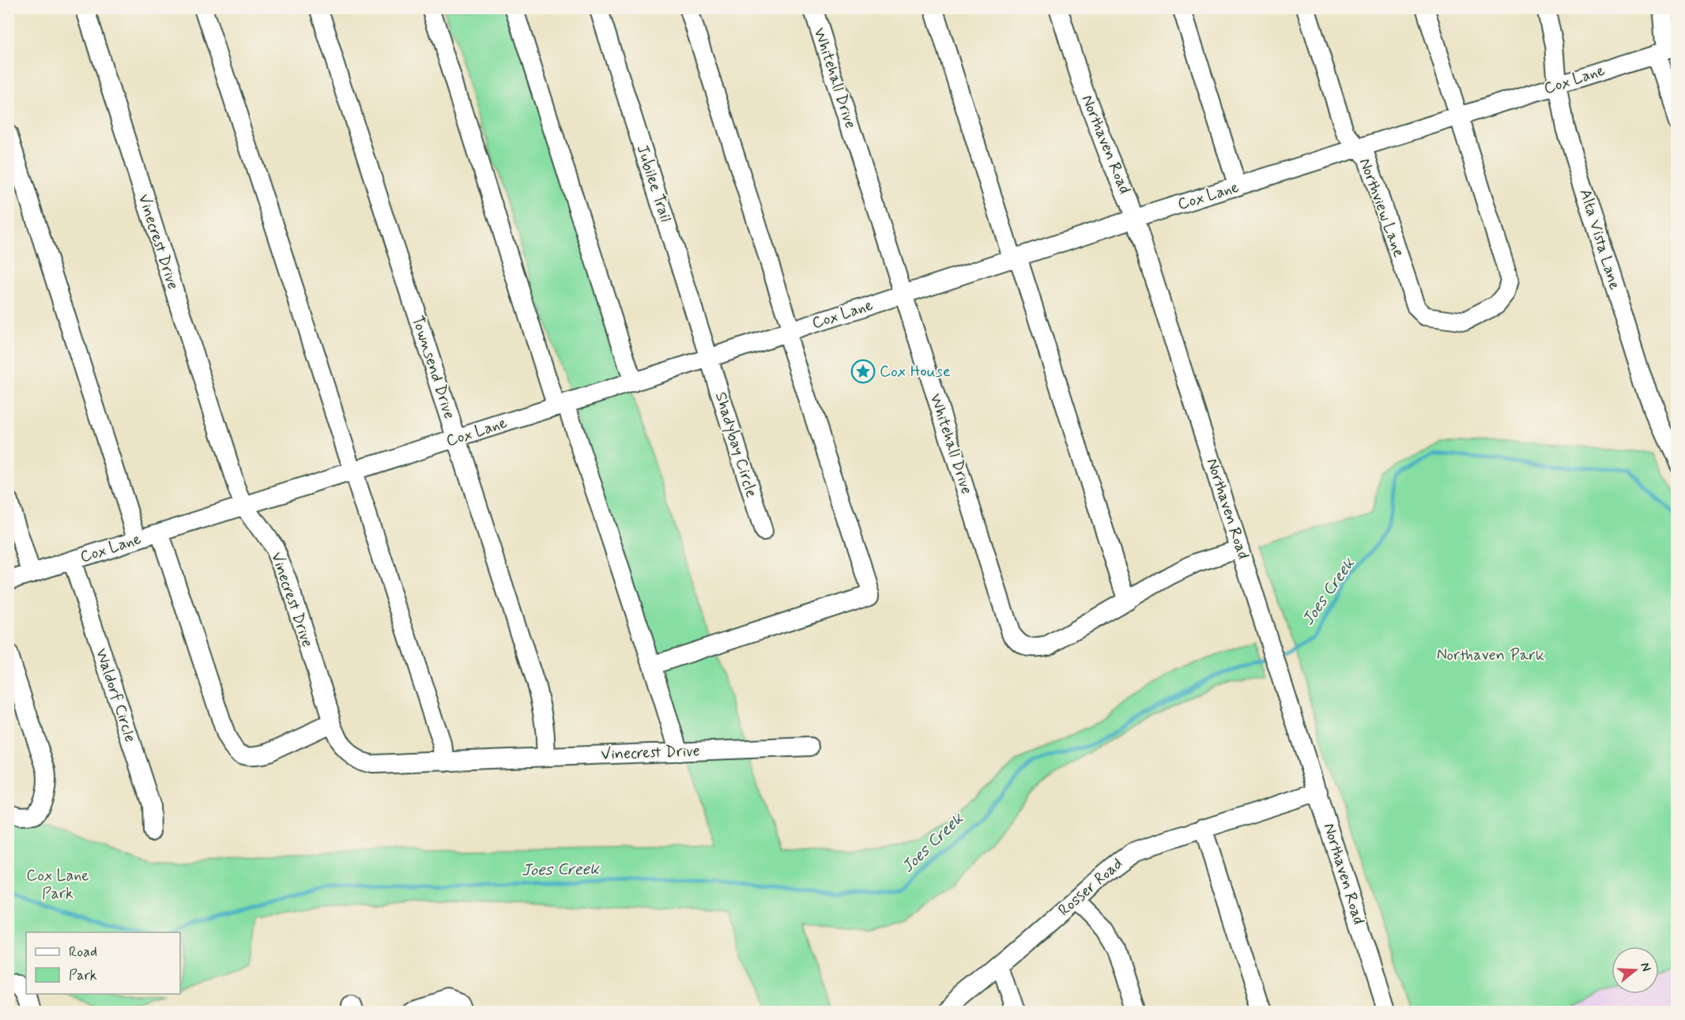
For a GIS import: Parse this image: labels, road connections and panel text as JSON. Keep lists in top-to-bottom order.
{
  "streets": {
    "street": [
      "Whitehall Drive",
      "Cox Lane",
      "Northaven Road",
      "Jubilee Trail",
      "Northview Lane",
      "Alta Vista Lane",
      "Vinecrest Drive",
      "Townsend Drive",
      "Shadybay Circle",
      "Waldorf Circle",
      "Rosser Road"
    ]
  },
  "crossings": [
    ["Whitehall Drive", "Cox Lane"],
    ["Whitehall Drive", "Northaven Road"],
    ["Cox Lane", "Northaven Road"],
    ["Cox Lane", "Jubilee Trail"],
    ["Cox Lane", "Northview Lane"],
    ["Cox Lane", "Alta Vista Lane"],
    ["Cox Lane", "Vinecrest Drive"],
    ["Cox Lane", "Townsend Drive"],
    ["Cox Lane", "Shadybay Circle"],
    ["Cox Lane", "Waldorf Circle"],
    ["Northaven Road", "Rosser Road"],
    ["Jubilee Trail", "Shadybay Circle"],
    ["Vinecrest Drive", "Townsend Drive"]
  ],
  "water": ["Joes Creek"],
  "parks": ["Northaven Park", "Cox Lane Park"],
  "places": {
    "place": ["Cox House"]
  },
  "legend": ["Road", "Park"],
  "north": "right"
}
